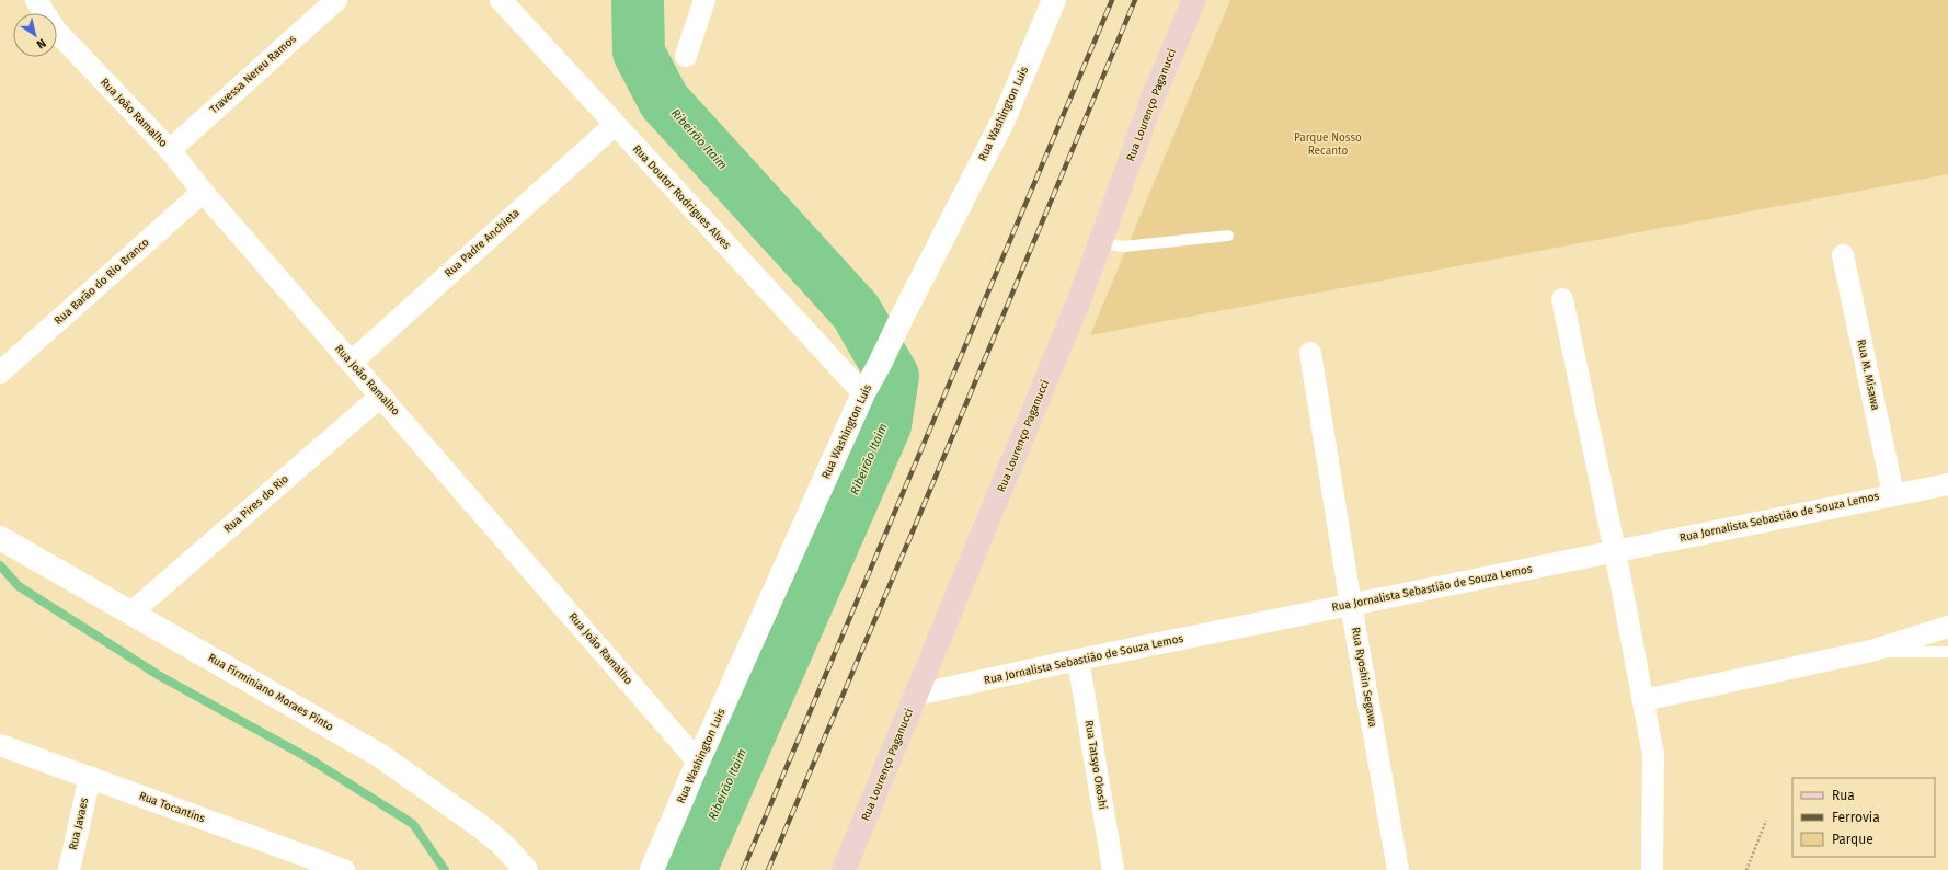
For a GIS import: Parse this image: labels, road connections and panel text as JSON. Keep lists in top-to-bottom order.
{
  "streets": {
    "main road": ["Rua Lourenço Paganucci"],
    "street": [
      "Travessa Nereu Ramos",
      "Rua João Ramalho",
      "Rua Washington Luis",
      "Rua Doutor Rodrigues Alves",
      "Rua Padre Anchieta",
      "Rua Barão do Rio Branco",
      "Rua M. Misawa",
      "Rua Pires do Rio",
      "Rua Jornalista Sebastião de Souza Lemos",
      "Rua Ryoshin Segawa",
      "Rua Firminiano Moraes Pinto",
      "Rua Tatsyo Okoshi",
      "Rua Tocantins",
      "Rua Javaes"
    ]
  },
  "crossings": [
    ["Travessa Nereu Ramos", "Rua João Ramalho"],
    ["Rua Lourenço Paganucci", "Rua Jornalista Sebastião de Souza Lemos"],
    ["Rua João Ramalho", "Rua Washington Luis"],
    ["Rua João Ramalho", "Rua Padre Anchieta"],
    ["Rua João Ramalho", "Rua Barão do Rio Branco"],
    ["Rua João Ramalho", "Rua Pires do Rio"],
    ["Rua Washington Luis", "Rua Doutor Rodrigues Alves"],
    ["Rua Doutor Rodrigues Alves", "Rua Padre Anchieta"],
    ["Rua M. Misawa", "Rua Jornalista Sebastião de Souza Lemos"],
    ["Rua Pires do Rio", "Rua Firminiano Moraes Pinto"],
    ["Rua Jornalista Sebastião de Souza Lemos", "Rua Ryoshin Segawa"],
    ["Rua Jornalista Sebastião de Souza Lemos", "Rua Tatsyo Okoshi"],
    ["Rua Tocantins", "Rua Javaes"]
  ],
  "water": ["Ribeirão Itaim"],
  "parks": ["Parque Nosso Recanto"],
  "legend": ["Rua", "Ferrovia", "Parque"],
  "north": "bottom right"
}
